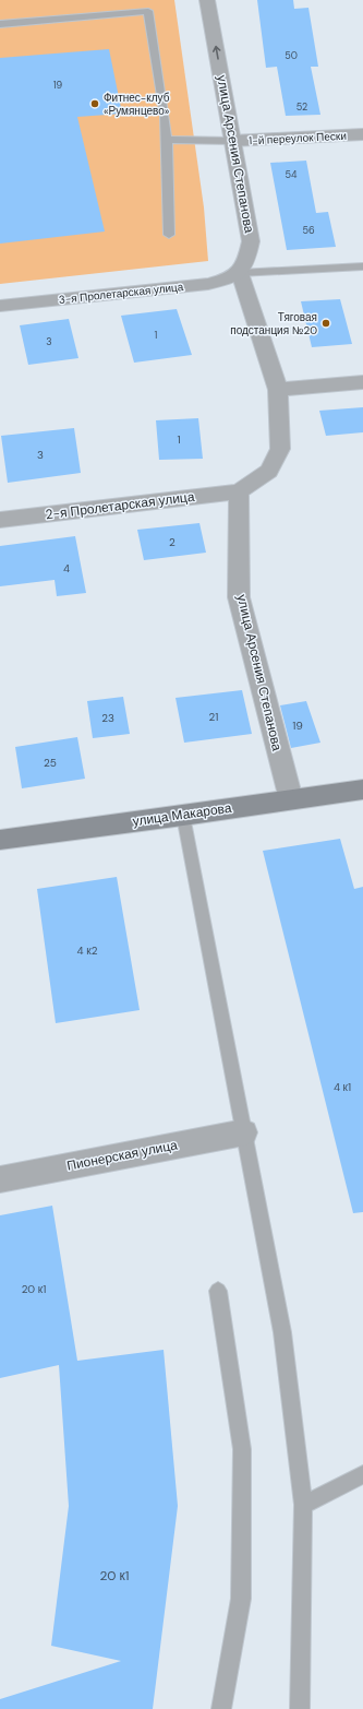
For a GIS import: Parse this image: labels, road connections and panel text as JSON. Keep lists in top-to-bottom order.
{
  "streets": {
    "main road": ["улица Макарова"],
    "street": [
      "1-й переулок Пески",
      "улица Арсения Степанова",
      "3-я Пролетарская улица",
      "2-я Пролетарская улица",
      "Пионерская улица"
    ]
  },
  "crossings": [
    ["1-й переулок Пески", "улица Арсения Степанова"],
    ["улица Арсения Степанова", "3-я Пролетарская улица"],
    ["улица Арсения Степанова", "2-я Пролетарская улица"],
    ["улица Арсения Степанова", "улица Макарова"]
  ],
  "places": ["Фитнес-клуб «Румянцево»", "Тяговая подстанция №20"],
  "house_numbers": [
    "50",
    "19",
    "52",
    "54",
    "56",
    "1",
    "3",
    "1",
    "3",
    "2",
    "4",
    "21",
    "23",
    "19",
    "25",
    "4 к2",
    "4 к1",
    "20 к1",
    "20 к1"
  ]
}
